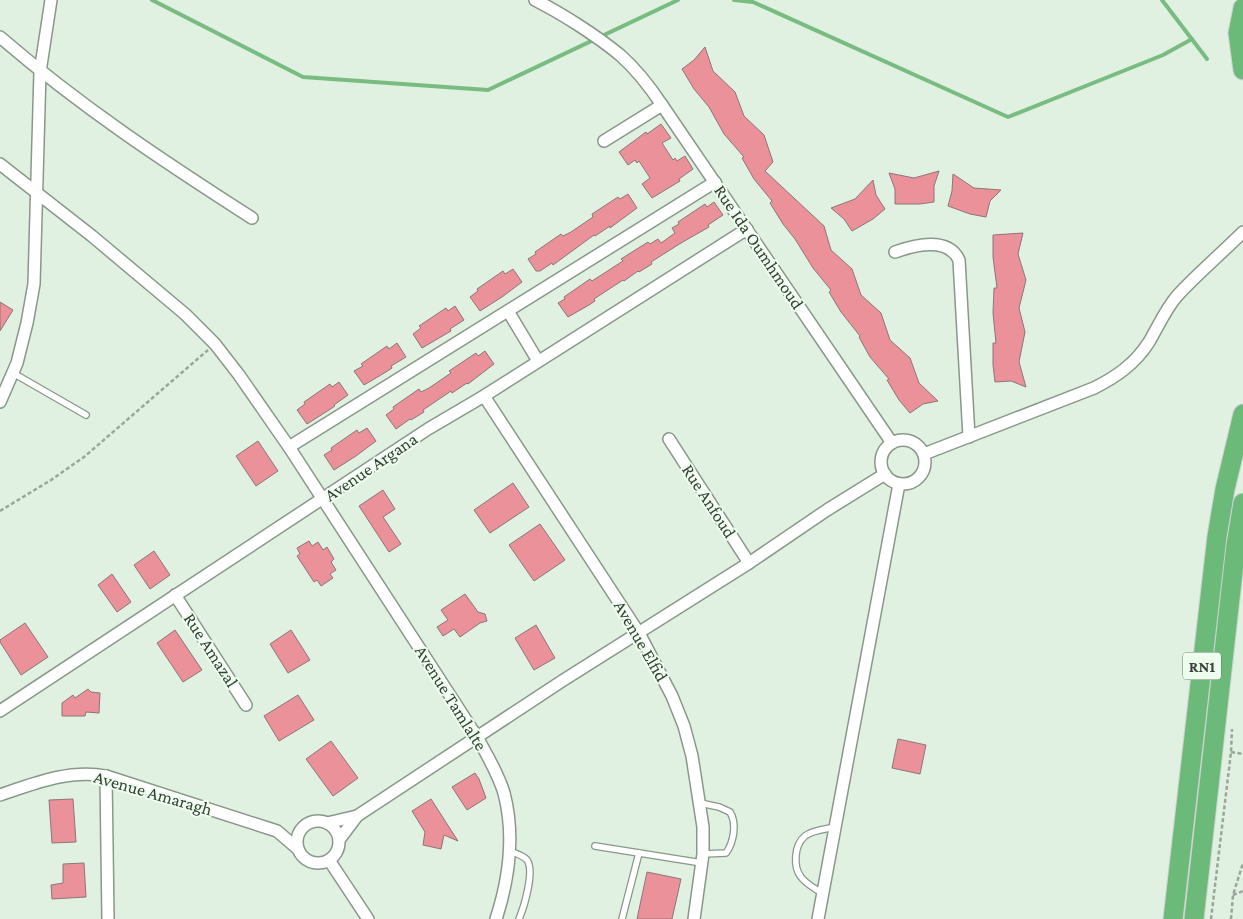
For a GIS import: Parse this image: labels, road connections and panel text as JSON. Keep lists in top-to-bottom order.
{
  "streets": {
    "highway": ["RN1"],
    "street": [
      "Rue Ida Oumhmoud",
      "Avenue Argana",
      "Rue Anfoud",
      "Avenue Elfid",
      "Rue Amazal",
      "Avenue Tamlalte",
      "Avenue Amaragh"
    ]
  },
  "crossings": [
    ["Rue Ida Oumhmoud", "Avenue Argana"],
    ["Avenue Argana", "Avenue Elfid"],
    ["Avenue Argana", "Rue Amazal"],
    ["Avenue Argana", "Avenue Tamlalte"]
  ]
}
